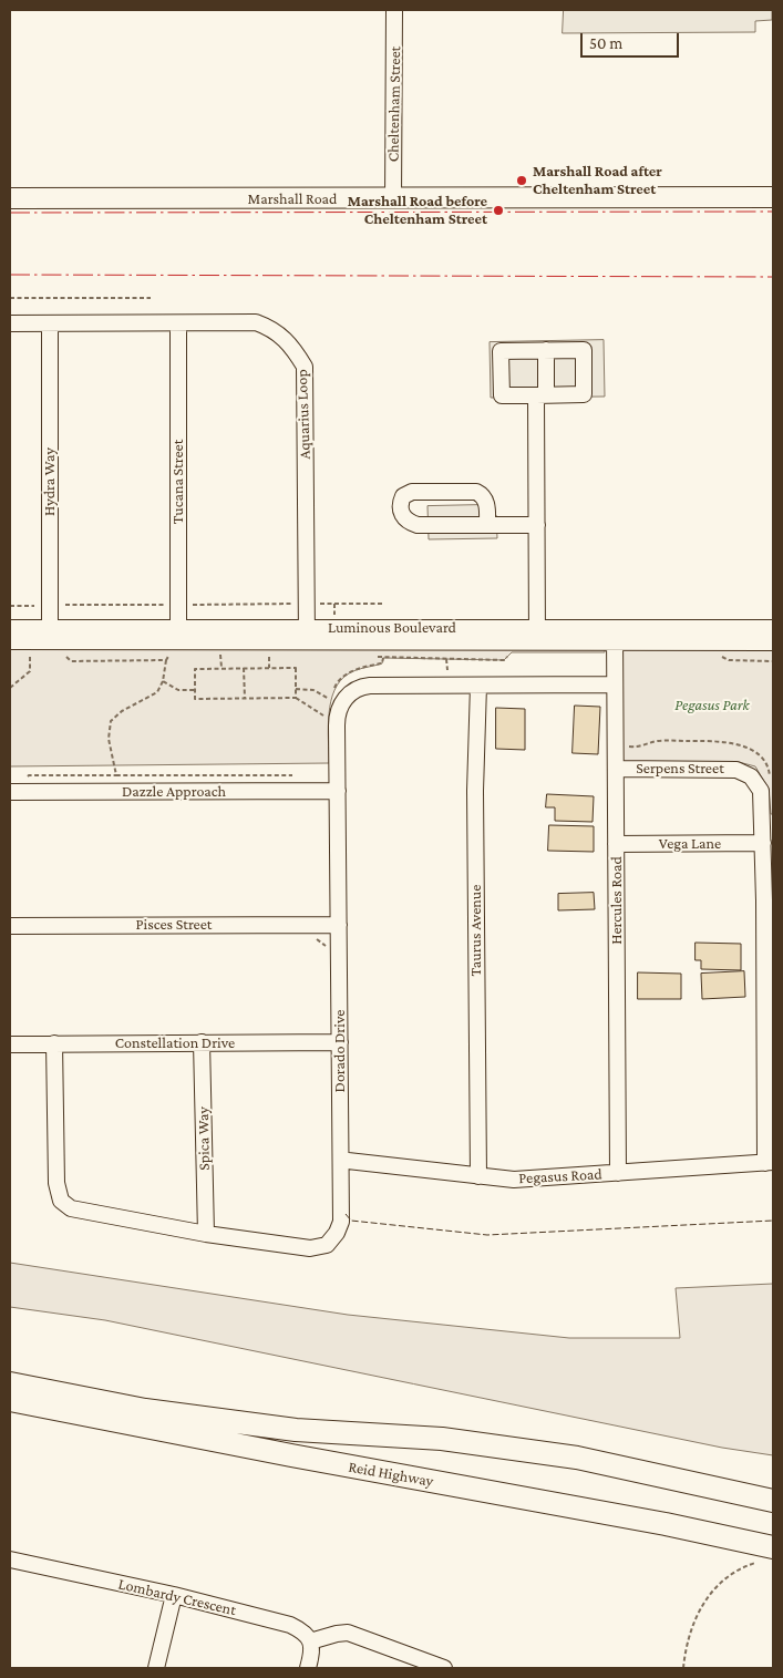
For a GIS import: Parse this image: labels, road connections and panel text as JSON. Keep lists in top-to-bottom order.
{
  "streets": {
    "highway": ["Reid Highway"],
    "main road": ["Marshall Road"],
    "street": [
      "Cheltenham Street",
      "Aquarius Loop",
      "Hydra Way",
      "Tucana Street",
      "Luminous Boulevard",
      "Serpens Street",
      "Dazzle Approach",
      "Vega Lane",
      "Hercules Road",
      "Pisces Street",
      "Taurus Avenue",
      "Constellation Drive",
      "Dorado Drive",
      "Spica Way",
      "Pegasus Road",
      "Lombardy Crescent"
    ]
  },
  "crossings": [
    ["Cheltenham Street", "Marshall Road"],
    ["Aquarius Loop", "Hydra Way"],
    ["Aquarius Loop", "Tucana Street"],
    ["Aquarius Loop", "Luminous Boulevard"],
    ["Hydra Way", "Luminous Boulevard"],
    ["Tucana Street", "Luminous Boulevard"],
    ["Luminous Boulevard", "Hercules Road"],
    ["Serpens Street", "Vega Lane"],
    ["Serpens Street", "Hercules Road"],
    ["Serpens Street", "Pegasus Road"],
    ["Dazzle Approach", "Dorado Drive"],
    ["Vega Lane", "Hercules Road"],
    ["Hercules Road", "Dorado Drive"],
    ["Hercules Road", "Pegasus Road"],
    ["Pisces Street", "Dorado Drive"],
    ["Taurus Avenue", "Dorado Drive"],
    ["Taurus Avenue", "Pegasus Road"],
    ["Constellation Drive", "Dorado Drive"],
    ["Constellation Drive", "Spica Way"],
    ["Dorado Drive", "Spica Way"]
  ],
  "parks": ["Pegasus Park"],
  "places": ["Marshall Road after Cheltenham Street", "Marshall Road before Cheltenham Street"],
  "scale_bar": "50 m"
}
